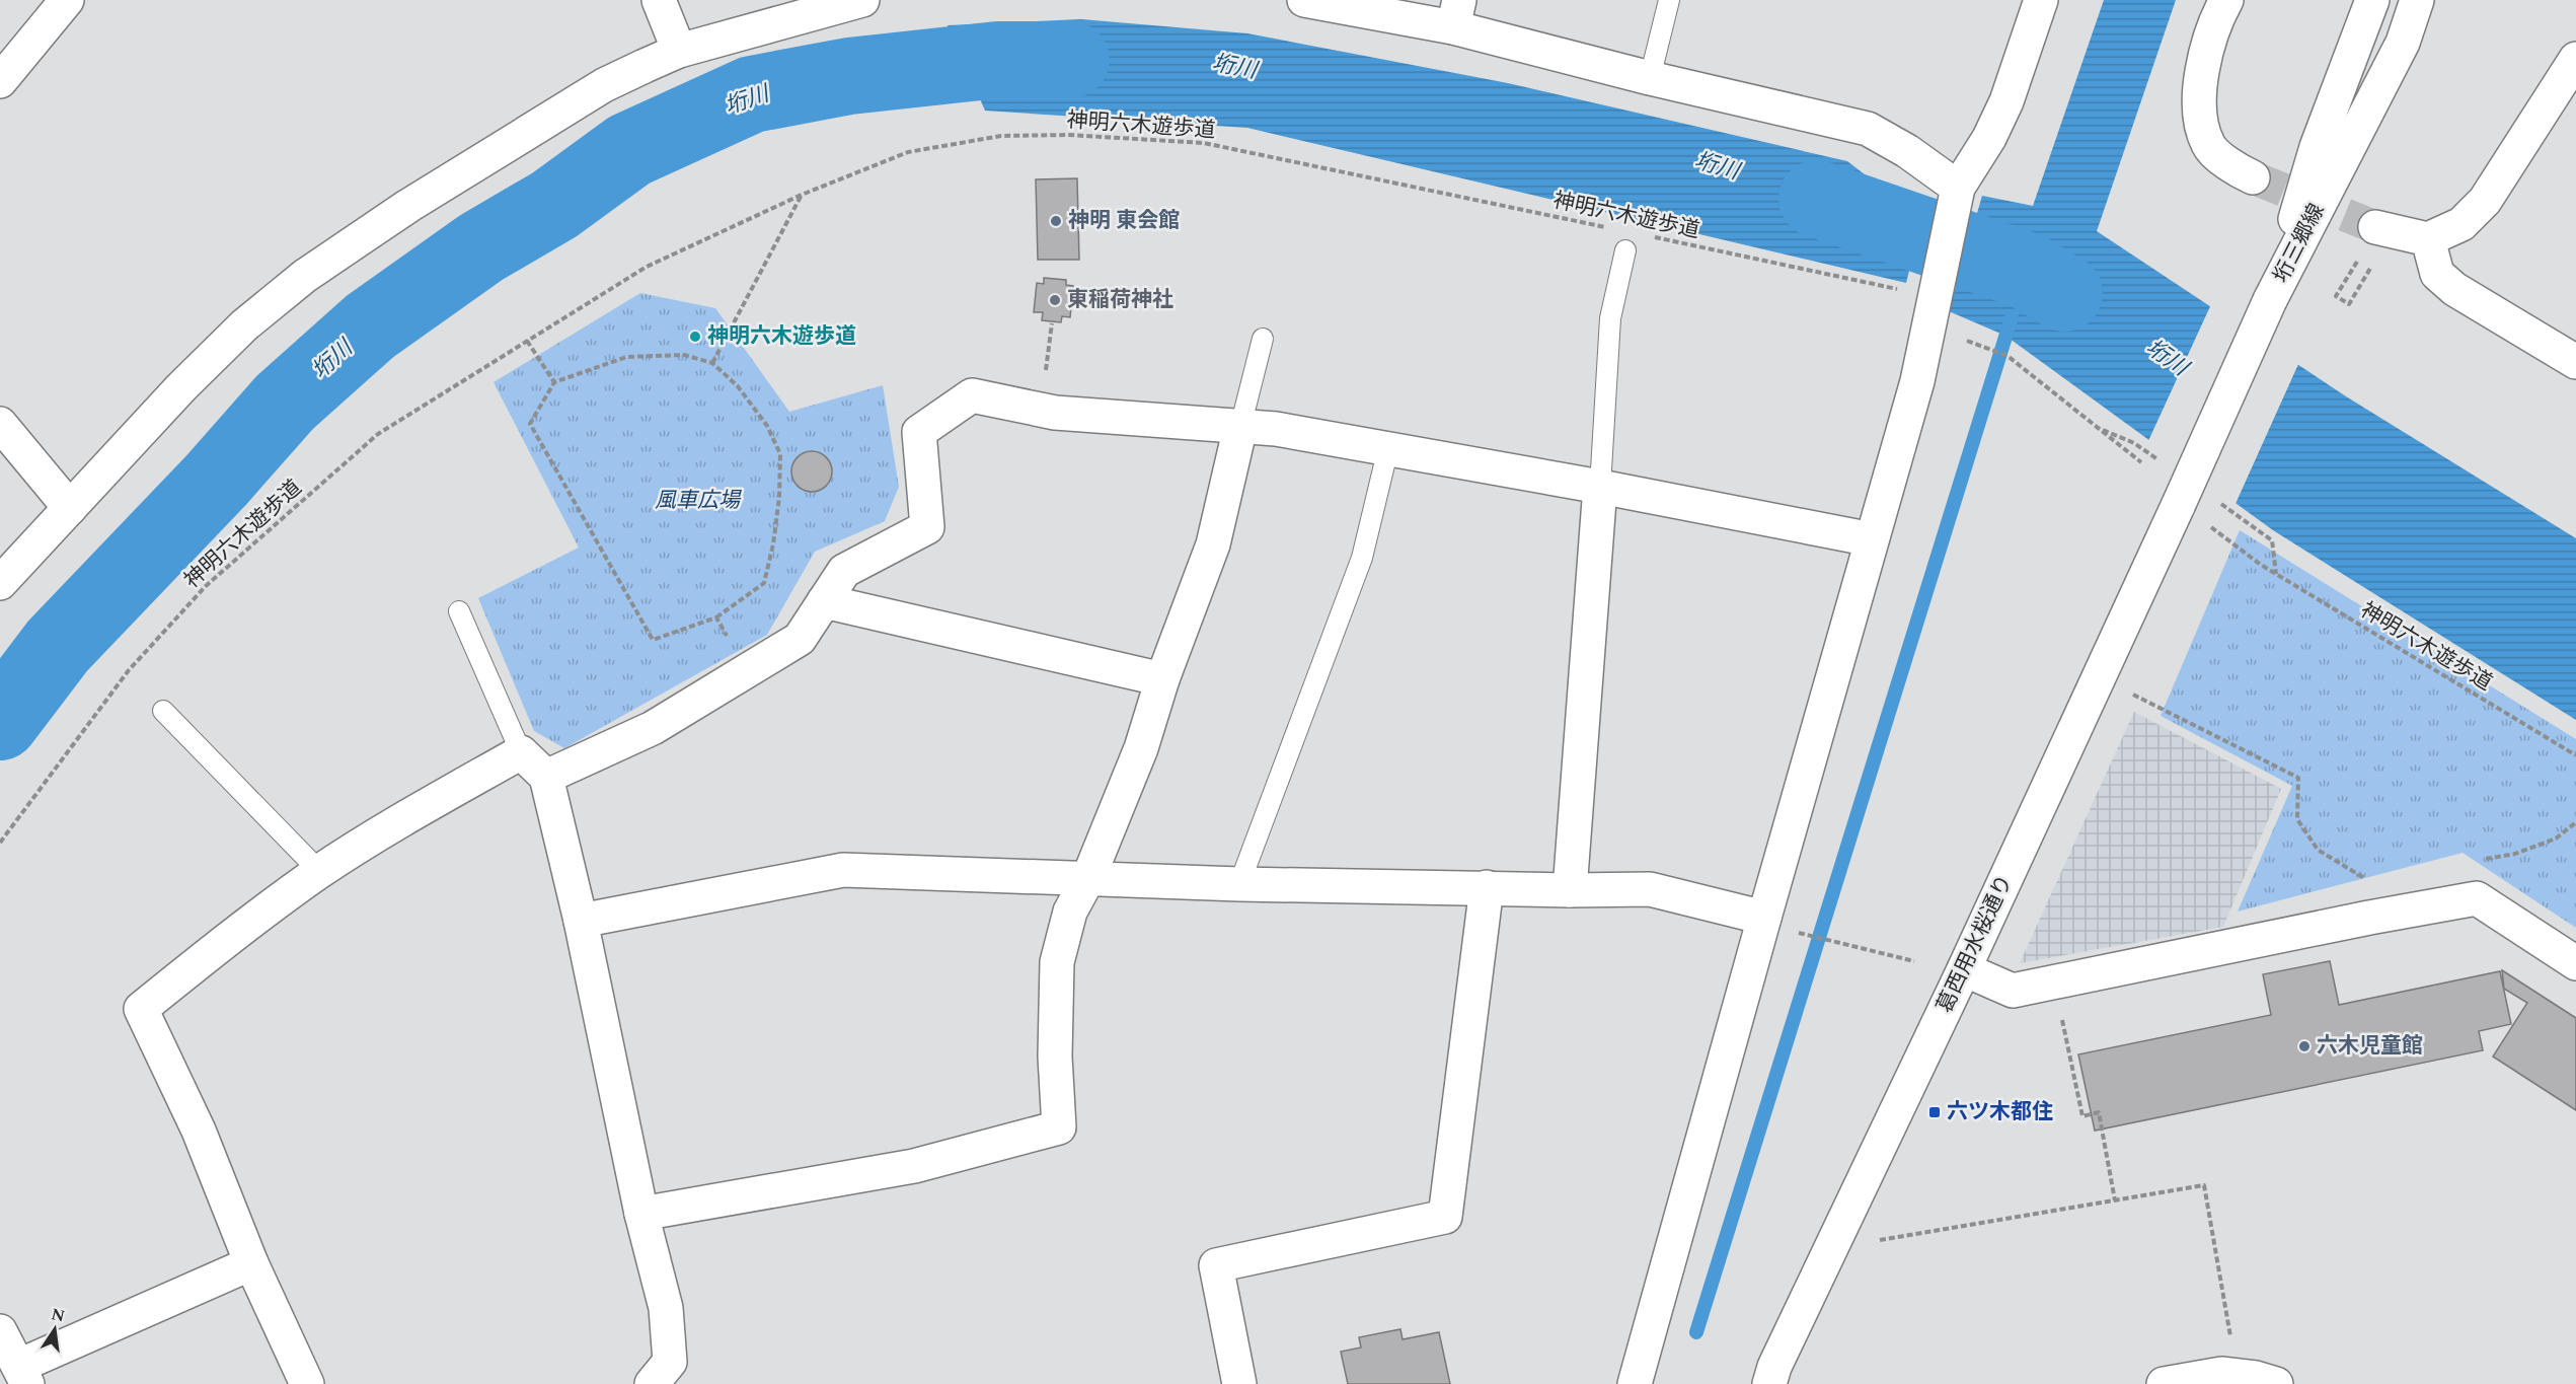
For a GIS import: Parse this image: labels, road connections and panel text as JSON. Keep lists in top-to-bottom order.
{
  "streets": {
    "street": ["垳三郷線", "葛西用水桜通り"],
    "path": ["神明六木遊歩道"]
  },
  "crossings": [
    ["垳三郷線", "葛西用水桜通り"]
  ],
  "water": ["垳川"],
  "parks": ["風車広場"],
  "places": {
    "other": [
      "神明 東会館",
      "東稲荷神社",
      "神明六木遊歩道",
      "六木児童館"
    ],
    "transit": ["六ツ木都住"]
  },
  "north": "top"
}
